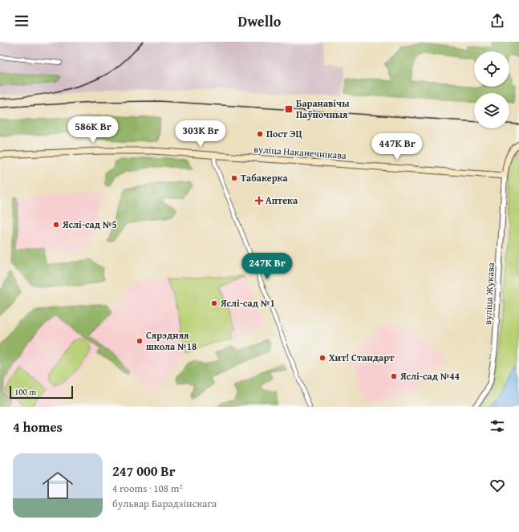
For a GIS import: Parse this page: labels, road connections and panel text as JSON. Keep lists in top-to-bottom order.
{
  "streets": {
    "main road": ["вуліца Наканечнікава"],
    "street": ["вуліца Жукава"]
  },
  "crossings": [
    ["вуліца Наканечнікава", "вуліца Жукава"]
  ],
  "places": {
    "transit": ["Баранавічы Паўночныя"],
    "other": [
      "Пост ЭЦ",
      "Табакерка",
      "Яслі-сад №5",
      "Яслі-сад №1",
      "Сярэдняя школа №18",
      "Хит! Стандарт",
      "Яслі-сад №44"
    ],
    "health": ["Аптека"]
  },
  "scale_bar": "100 m",
  "page": {
    "header": "Dwello",
    "price": [
      "586K Br",
      "303K Br",
      "447K Br",
      "247K Br"
    ],
    "scale": "100 m",
    "heading": "4 homes",
    "list": [
      {
        "name": "247 000 Br",
        "note": "4 rooms · 108 m² · бульвар Барадзінскага"
      }
    ]
  }
}
